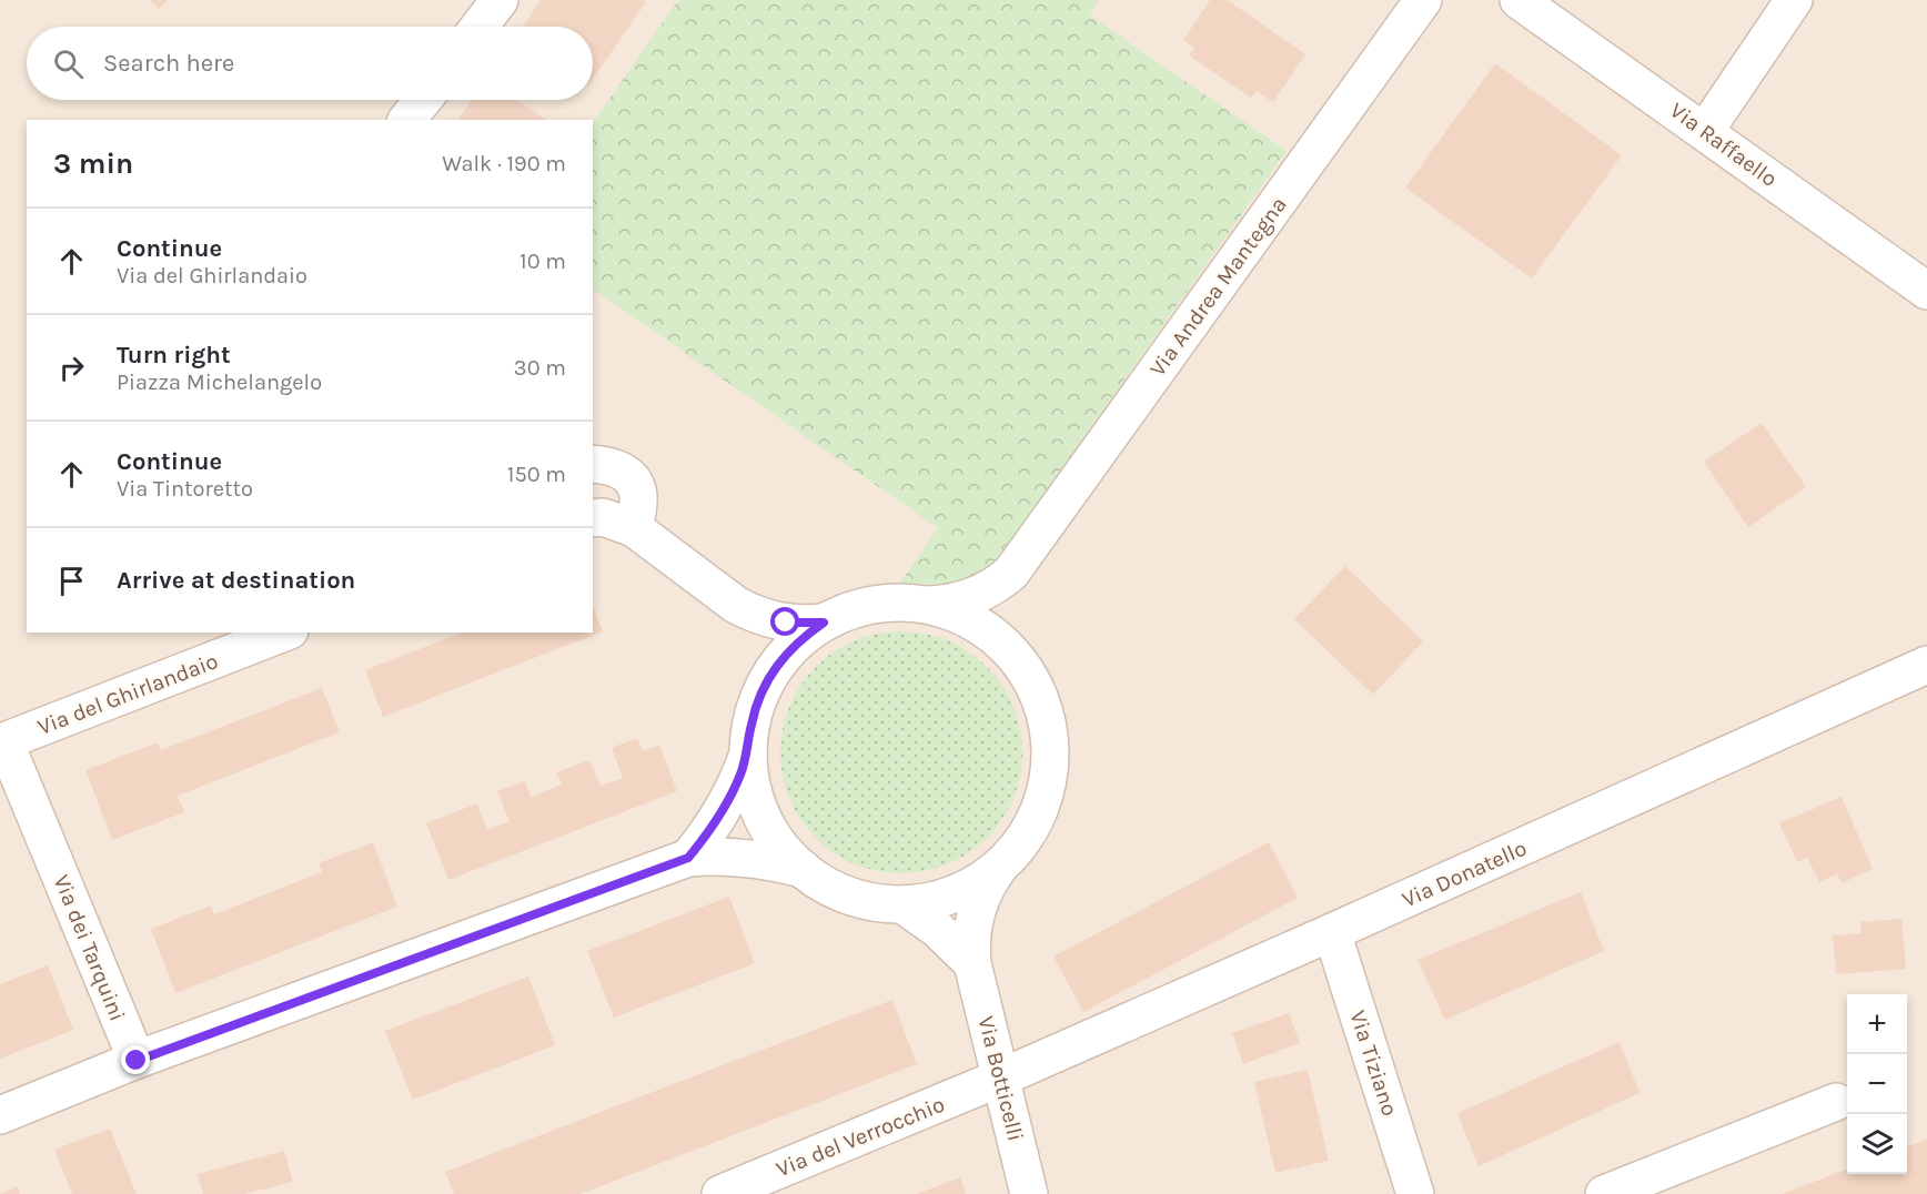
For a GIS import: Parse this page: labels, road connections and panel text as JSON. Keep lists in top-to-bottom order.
{
  "streets": {
    "street": [
      "Via Raffaello",
      "Via Andrea Mantegna",
      "Via del Ghirlandaio",
      "Via Donatello",
      "Via dei Tarquini",
      "Via Tiziano",
      "Via Botticelli",
      "Via del Verrocchio"
    ]
  },
  "crossings": [
    ["Via del Ghirlandaio", "Via dei Tarquini"],
    ["Via Donatello", "Via Tiziano"],
    ["Via Donatello", "Via Botticelli"],
    ["Via Donatello", "Via del Verrocchio"],
    ["Via Botticelli", "Via del Verrocchio"]
  ],
  "page": {
    "search": "Search here",
    "heading": ["3 min", "Walk · 190 m"],
    "list": [
      ["Continue", "Via del Ghirlandaio", "10 m"],
      ["Turn right", "Piazza Michelangelo", "30 m"],
      ["Continue", "Via Tintoretto", "150 m"],
      "Arrive at destination"
    ],
    "map_buttons": ["+", "−"]
  }
}
